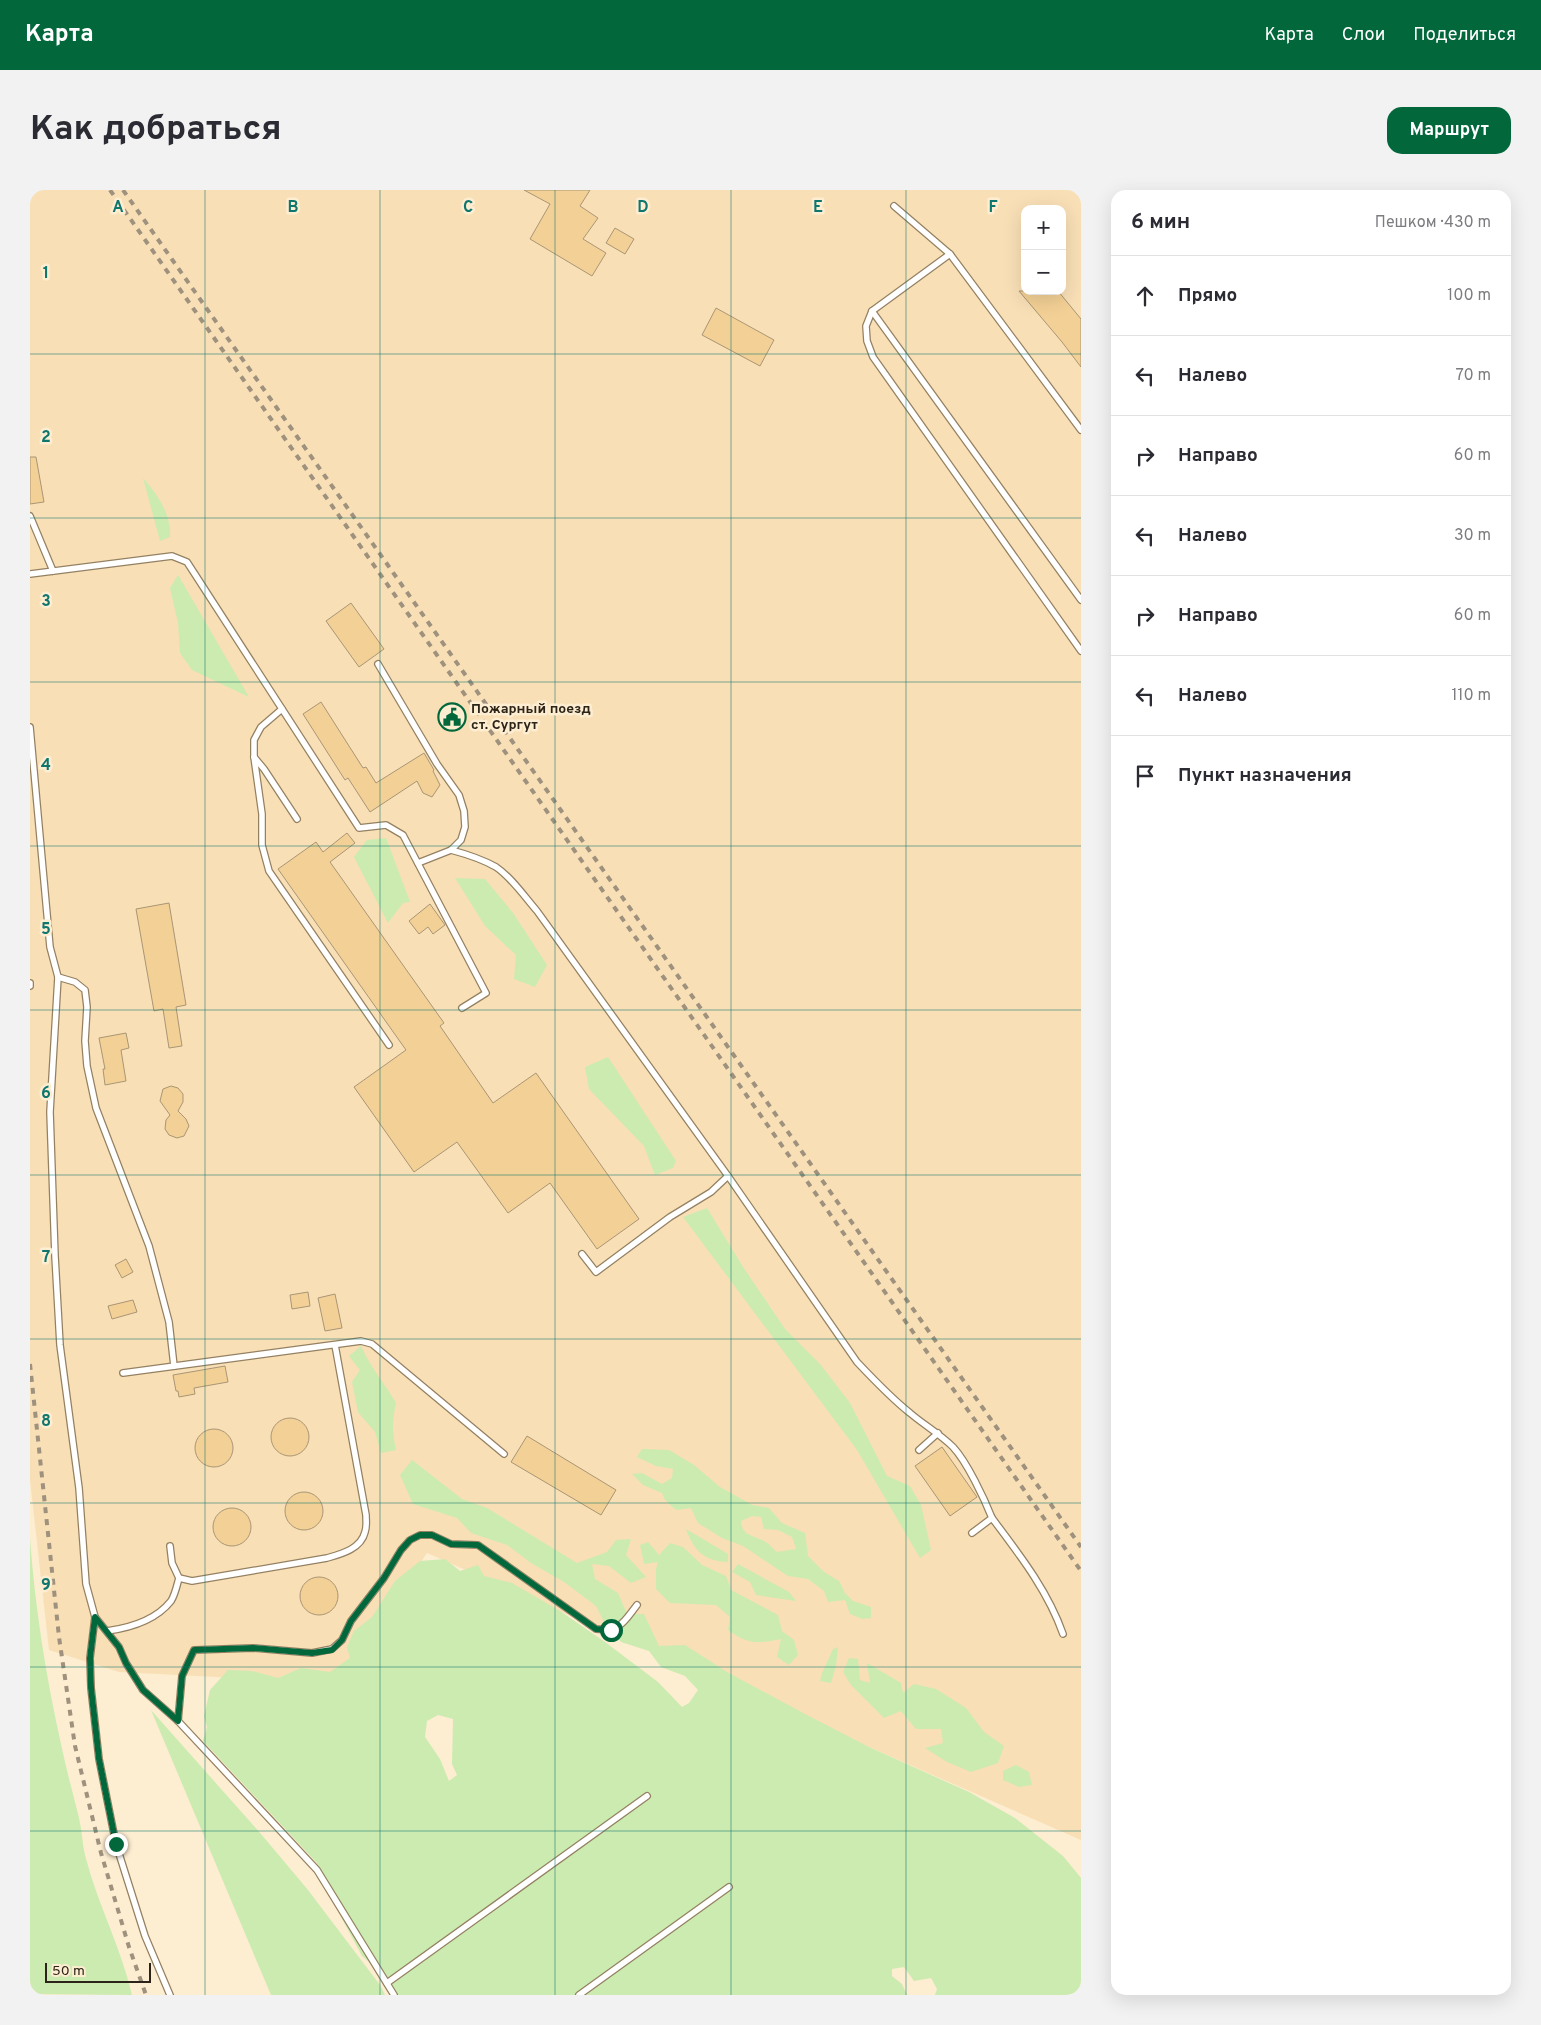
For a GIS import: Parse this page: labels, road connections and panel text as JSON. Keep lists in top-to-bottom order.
{
  "places": {
    "public building": ["Пожарный поезд ст. Сургут"]
  },
  "scale_bar": "50 m",
  "page": {
    "header": "Карта",
    "nav": ["Карта", "Слои", "Поделиться"],
    "buttons": "Маршрут",
    "title": "Как добраться",
    "heading": ["6 мин", "Пешком · 430 m"],
    "map_buttons": ["+", "−"],
    "list": [
      ["Прямо", "100 m"],
      ["Налево", "70 m"],
      ["Направо", "60 m"],
      ["Налево", "30 m"],
      ["Направо", "60 m"],
      ["Налево", "110 m"],
      "Пункт назначения"
    ],
    "scale": "50 m"
  },
  "grid": {
    "columns": [
      "A",
      "B",
      "C",
      "D",
      "E",
      "F"
    ],
    "rows": [
      "1",
      "2",
      "3",
      "4",
      "5",
      "6",
      "7",
      "8",
      "9"
    ]
  }
}
